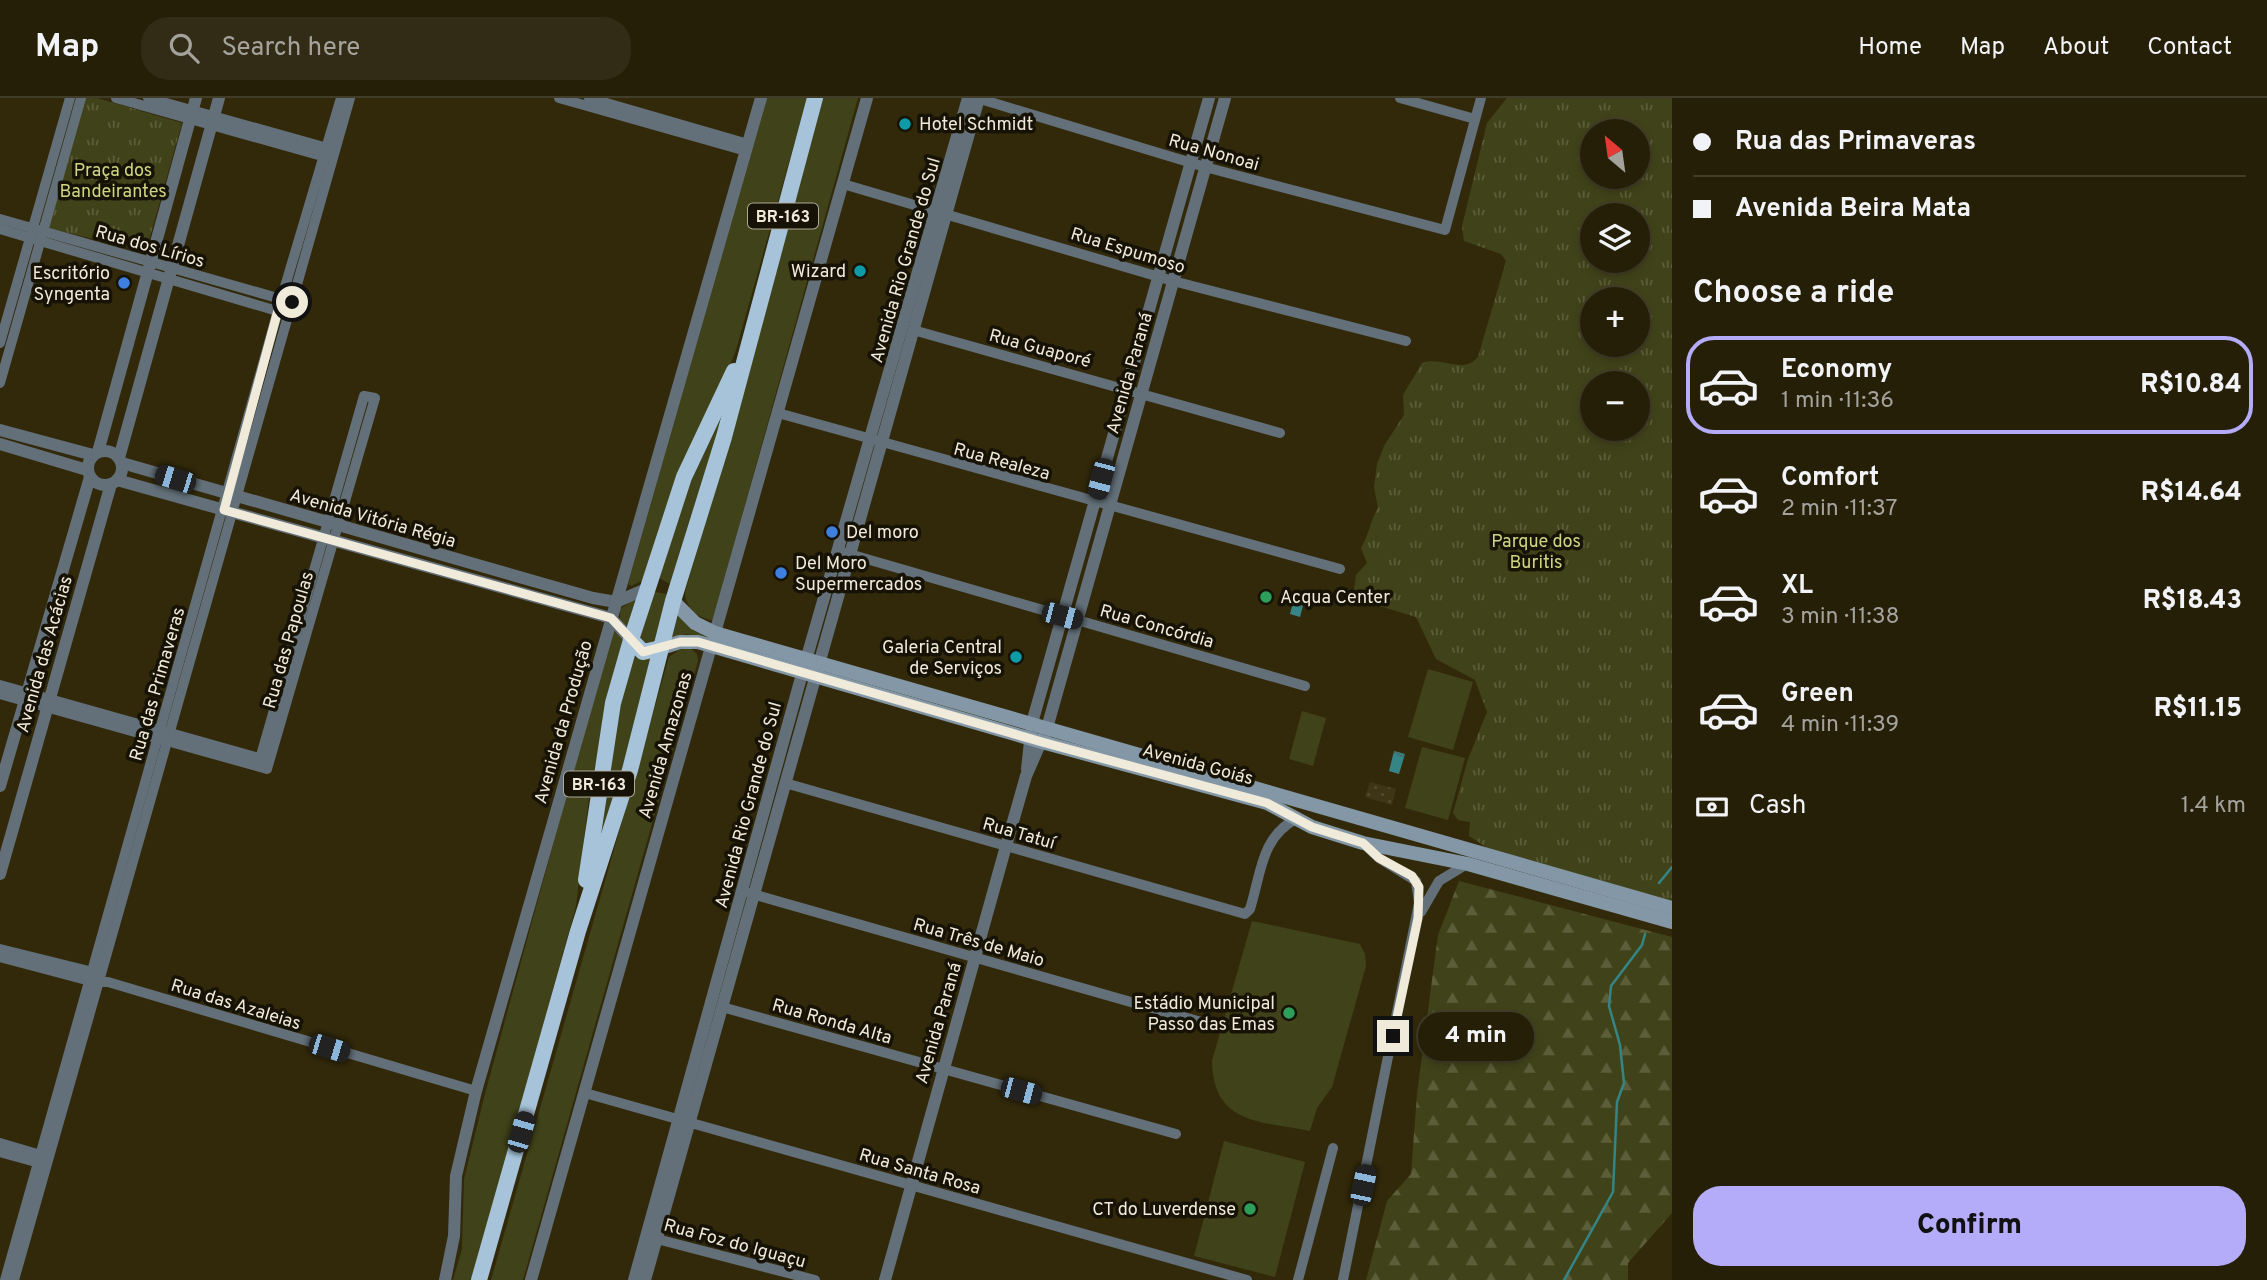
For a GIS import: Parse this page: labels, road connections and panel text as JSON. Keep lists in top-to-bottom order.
{
  "streets": {
    "highway": ["BR-163"],
    "main road": ["Avenida Goiás"],
    "street": [
      "Rua Nonoai",
      "Rua dos Lírios",
      "Rua Espumoso",
      "Avenida Rio Grande do Sul",
      "Rua Guaporé",
      "Avenida Paraná",
      "Rua Realeza",
      "Avenida Vitória Régia",
      "Rua Concórdia",
      "Rua das Papoulas",
      "Avenida das Acácias",
      "Rua das Primaveras",
      "Avenida da Produção",
      "Avenida Amazonas",
      "Rua Tatuí",
      "Rua Três de Maio",
      "Rua das Azaleias",
      "Rua Ronda Alta",
      "Rua Santa Rosa",
      "Rua Foz do Iguaçu"
    ]
  },
  "crossings": [
    ["Rua Nonoai", "Avenida Rio Grande do Sul"],
    ["Rua Nonoai", "Avenida Paraná"],
    ["Rua dos Lírios", "Rua das Primaveras"],
    ["Rua Espumoso", "Avenida Rio Grande do Sul"],
    ["Rua Espumoso", "Avenida Paraná"],
    ["Rua Espumoso", "Avenida Amazonas"],
    ["Avenida Rio Grande do Sul", "Rua Guaporé"],
    ["Avenida Rio Grande do Sul", "Rua Realeza"],
    ["Avenida Rio Grande do Sul", "Rua Concórdia"],
    ["Avenida Rio Grande do Sul", "Avenida Goiás"],
    ["Avenida Rio Grande do Sul", "Rua Tatuí"],
    ["Avenida Rio Grande do Sul", "Rua Três de Maio"],
    ["Avenida Rio Grande do Sul", "Rua Ronda Alta"],
    ["Avenida Rio Grande do Sul", "Rua Santa Rosa"],
    ["Avenida Rio Grande do Sul", "Rua Foz do Iguaçu"],
    ["Rua Guaporé", "Avenida Paraná"],
    ["Avenida Paraná", "Rua Realeza"],
    ["Avenida Paraná", "Rua Concórdia"],
    ["Avenida Paraná", "Avenida Goiás"],
    ["Avenida Paraná", "Rua Tatuí"],
    ["Avenida Paraná", "Rua Três de Maio"],
    ["Avenida Paraná", "Rua Ronda Alta"],
    ["Avenida Paraná", "Rua Santa Rosa"],
    ["Rua Realeza", "Avenida Amazonas"],
    ["Avenida Vitória Régia", "Rua das Papoulas"],
    ["Avenida Vitória Régia", "Avenida das Acácias"],
    ["Avenida Vitória Régia", "Rua das Primaveras"],
    ["Avenida Vitória Régia", "Avenida da Produção"],
    ["Rua das Papoulas", "Rua das Primaveras"],
    ["Rua das Primaveras", "Rua das Azaleias"],
    ["Avenida da Produção", "Rua das Azaleias"],
    ["Avenida Amazonas", "Avenida Goiás"],
    ["Avenida Amazonas", "Rua Santa Rosa"],
    ["Avenida Goiás", "Rua Tatuí"]
  ],
  "parks": ["Praça dos Bandeirantes", "Parque dos Buritis"],
  "places": [
    "Hotel Schmidt",
    "Wizard",
    "Escritório Syngenta",
    "Del moro",
    "Del Moro Supermercados",
    "Acqua Center",
    "Galeria Central de Serviços",
    "Estádio Municipal Passo das Emas",
    "CT do Luverdense"
  ],
  "north": "top left",
  "page": {
    "header": "Map",
    "search": "Search here",
    "nav": [
      "Home",
      "Map",
      "About",
      "Contact"
    ],
    "banner": ["Rua das Primaveras", "Avenida Beira Mata"],
    "map_buttons": ["+", "−"],
    "heading": "Choose a ride",
    "list": [
      {
        "name": "Economy",
        "note": "1 min · 11:36",
        "value": "R$10.84"
      },
      {
        "name": "Comfort",
        "note": "2 min · 11:37",
        "value": "R$14.64"
      },
      {
        "name": "XL",
        "note": "3 min · 11:38",
        "value": "R$18.43"
      },
      {
        "name": "Green",
        "note": "4 min · 11:39",
        "value": "R$11.15"
      }
    ],
    "pay": ["Cash", "1.4 km"],
    "bubble": "4 min",
    "buttons": "Confirm"
  }
}
